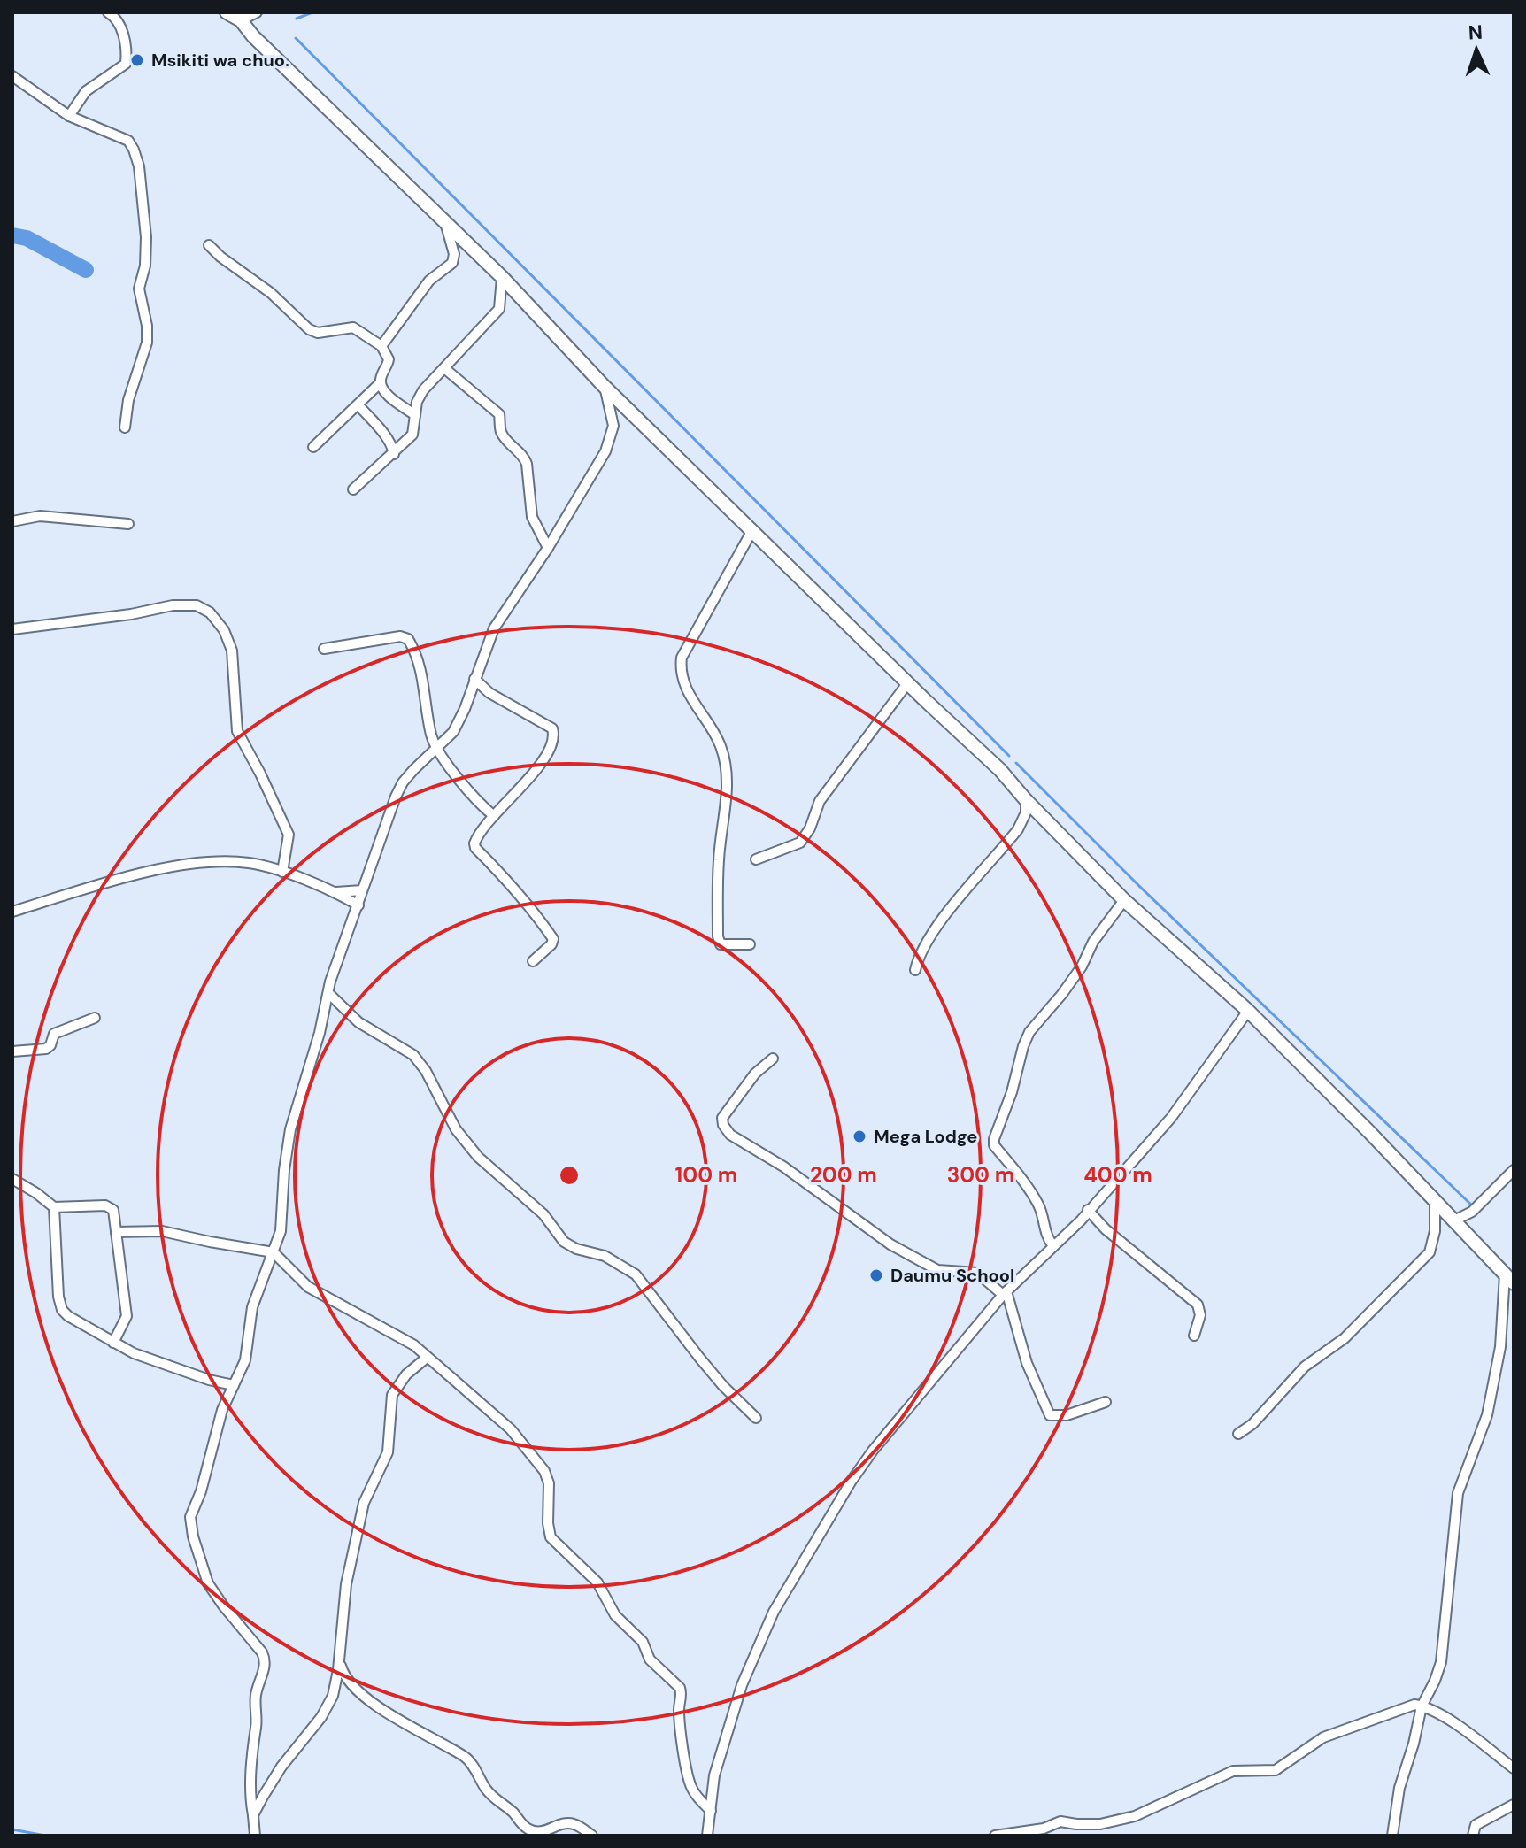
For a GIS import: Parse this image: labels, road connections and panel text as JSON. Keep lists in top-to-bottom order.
{
  "places": ["Msikiti wa chuo.", "Mega Lodge", "Daumu School"],
  "north": "top",
  "rings": [
    "100 m",
    "200 m",
    "300 m",
    "400 m"
  ]
}
